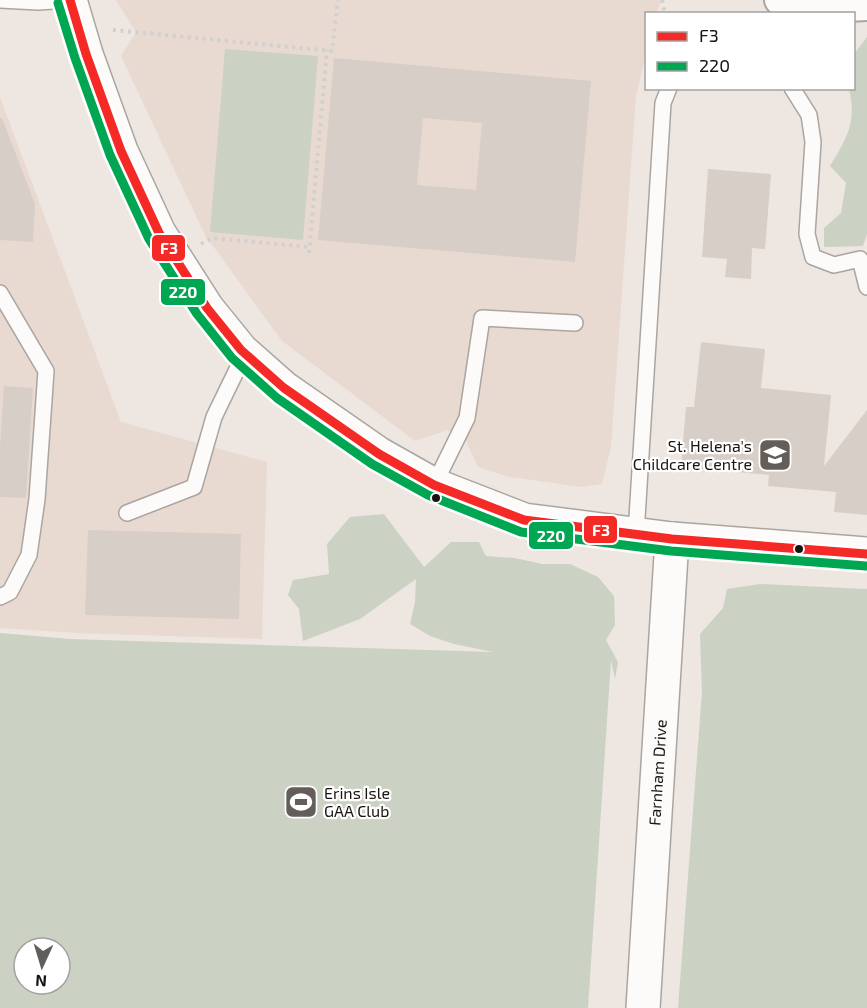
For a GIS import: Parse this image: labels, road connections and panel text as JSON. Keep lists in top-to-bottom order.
{
  "streets": {
    "street": ["Farnham Drive"]
  },
  "places": {
    "school or university": ["St. Helena's Childcare Centre"],
    "sports": ["Erins Isle GAA Club"]
  },
  "lines": ["transit line F3", "transit line 220"],
  "legend": ["F3", "220"],
  "north": "bottom"
}
